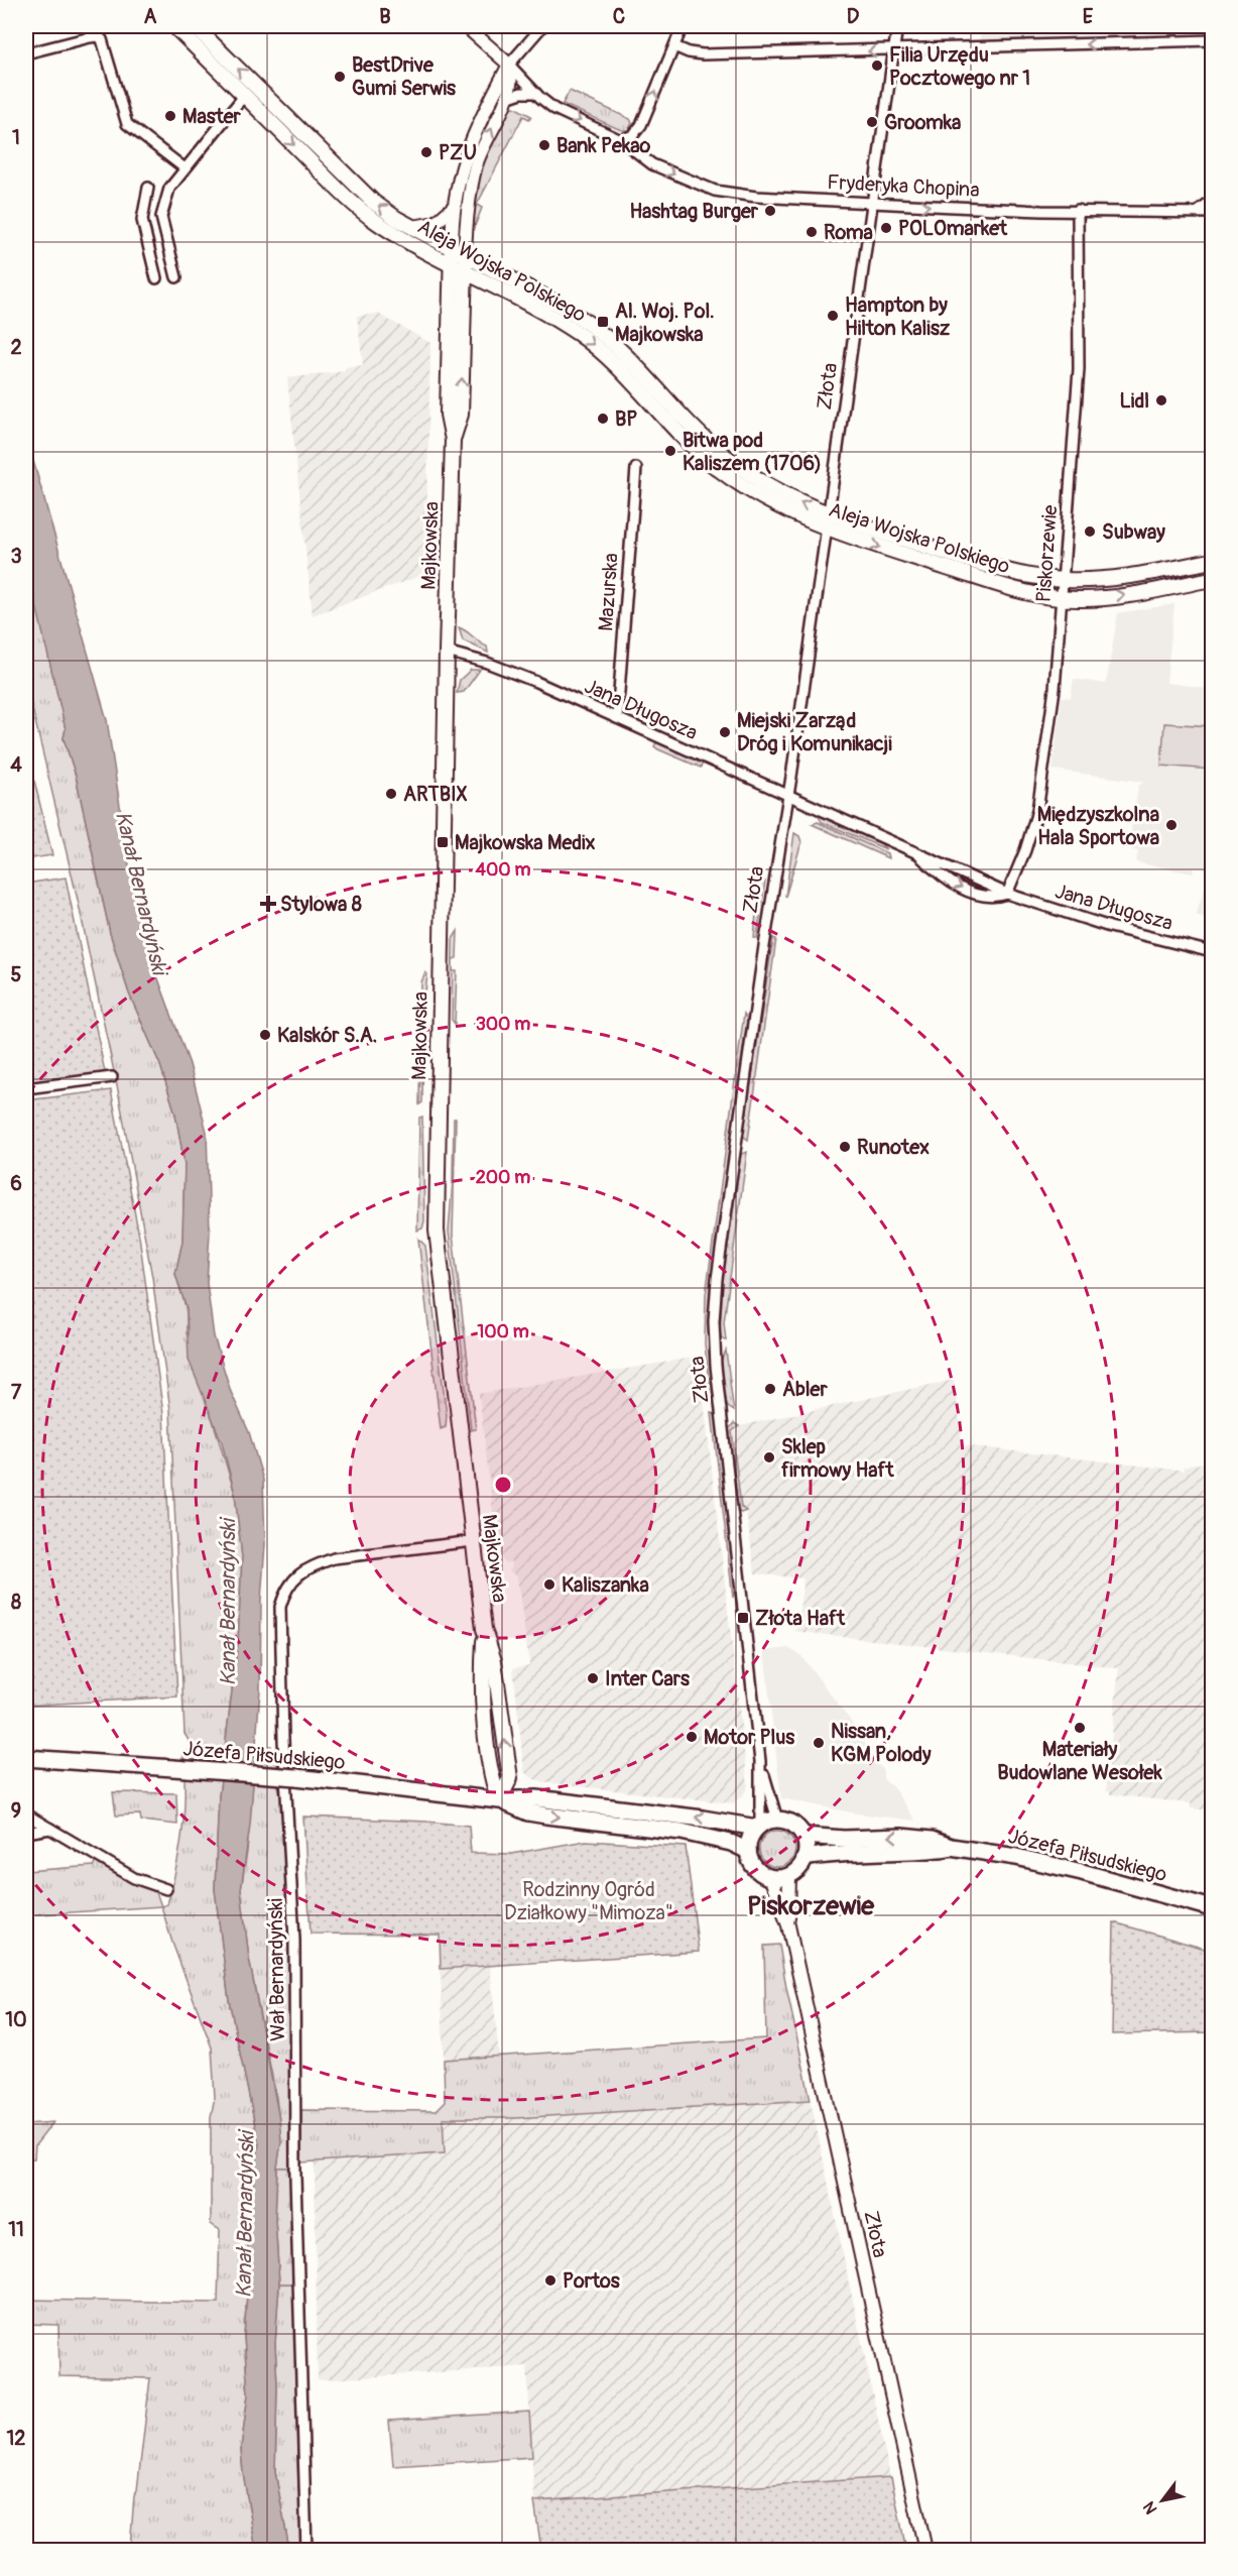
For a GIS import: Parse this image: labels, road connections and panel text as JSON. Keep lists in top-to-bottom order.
{
  "streets": {
    "main road": ["Aleja Wojska Polskiego", "Majkowska", "Józefa Piłsudskiego"],
    "street": [
      "Fryderyka Chopina",
      "Złota",
      "Piskorzewie",
      "Mazurska",
      "Jana Długosza",
      "Wał Bernardyński"
    ]
  },
  "crossings": [
    ["Fryderyka Chopina", "Złota"],
    ["Fryderyka Chopina", "Majkowska"],
    ["Fryderyka Chopina", "Piskorzewie"],
    ["Aleja Wojska Polskiego", "Złota"],
    ["Aleja Wojska Polskiego", "Majkowska"],
    ["Aleja Wojska Polskiego", "Piskorzewie"],
    ["Złota", "Jana Długosza"],
    ["Złota", "Józefa Piłsudskiego"],
    ["Majkowska", "Jana Długosza"],
    ["Majkowska", "Józefa Piłsudskiego"],
    ["Majkowska", "Wał Bernardyński"],
    ["Piskorzewie", "Jana Długosza"],
    ["Mazurska", "Jana Długosza"]
  ],
  "one_way": ["Fryderyka Chopina"],
  "districts": ["Piskorzewie"],
  "water": ["Kanał Bernardyński"],
  "parks": ["Rodzinny Ogród Działkowy \"Mimoza\""],
  "places": {
    "other": [
      "Filia Urzędu Pocztowego nr 1",
      "BestDrive Gumi Serwis",
      "Master",
      "Groomka",
      "Bank Pekao",
      "PZU",
      "Hashtag Burger",
      "POLOmarket",
      "Roma",
      "Hampton by Hilton Kalisz",
      "Lidl",
      "BP",
      "Bitwa pod Kaliszem (1706)",
      "Subway",
      "Miejski Zarząd Dróg i Komunikacji",
      "ARTBIX",
      "Międzyszkolna Hala Sportowa",
      "Kalskór S.A.",
      "Runotex",
      "Abler",
      "Sklep firmowy Haft",
      "Kaliszanka",
      "Inter Cars",
      "Materiały Budowlane Wesołek",
      "Motor Plus",
      "Nissan, KGM Polody",
      "Portos"
    ],
    "transit": ["Al. Woj. Pol. Majkowska", "Majkowska Medix", "Złota Haft"],
    "health": ["Stylowa 8"]
  },
  "north": "bottom left",
  "grid": {
    "columns": [
      "A",
      "B",
      "C",
      "D",
      "E"
    ],
    "rows": [
      "1",
      "2",
      "3",
      "4",
      "5",
      "6",
      "7",
      "8",
      "9",
      "10",
      "11",
      "12"
    ]
  },
  "rings": [
    "400 m",
    "300 m",
    "200 m",
    "100 m"
  ]
}
